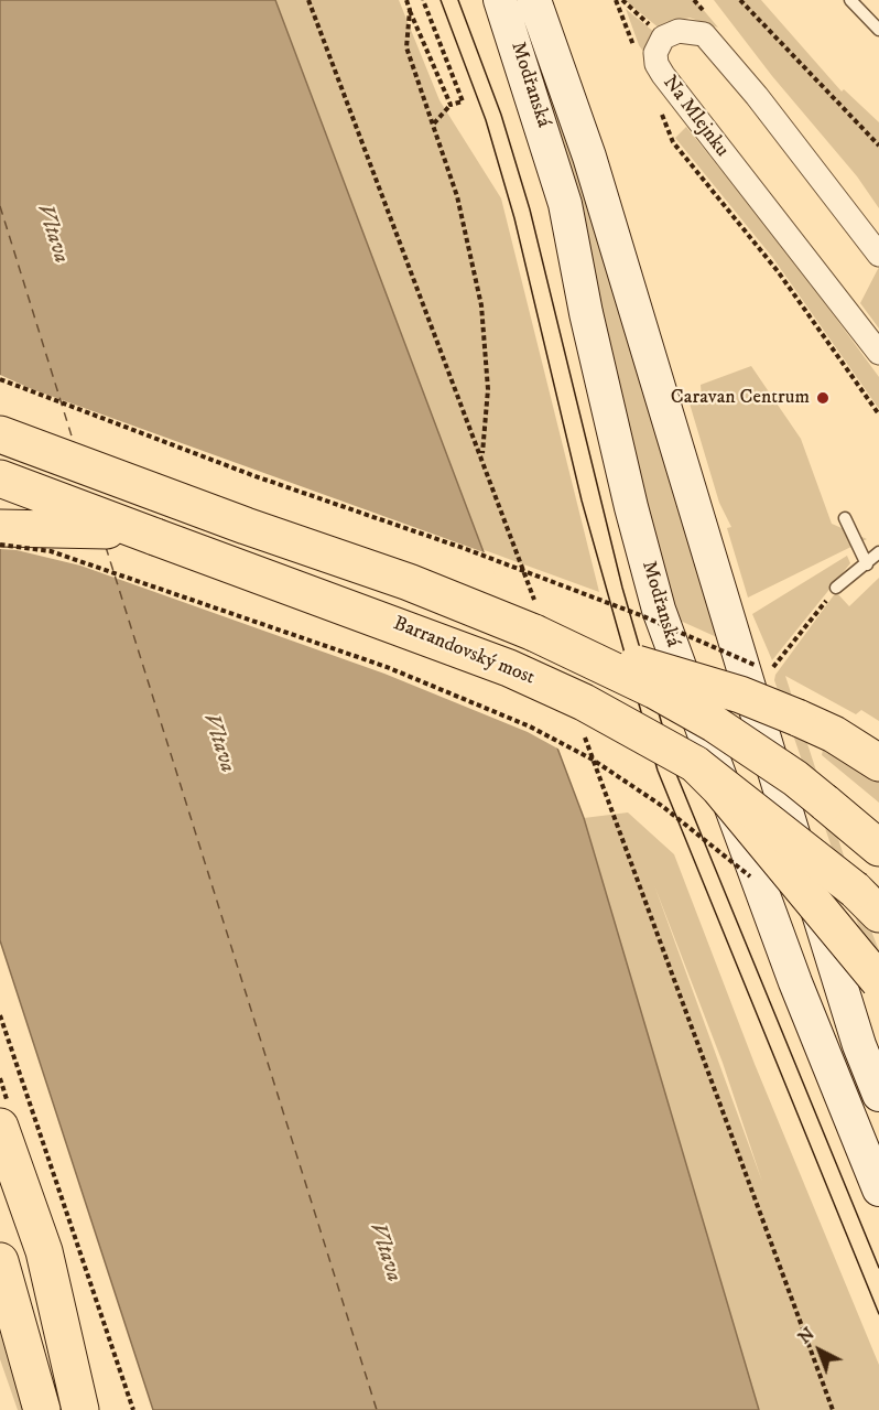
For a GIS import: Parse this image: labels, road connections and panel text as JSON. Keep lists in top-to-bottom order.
{
  "streets": {
    "main road": ["Modřanská", "Barrandovský most"],
    "street": ["Na Mlejnku"]
  },
  "water": ["Vltava"],
  "places": ["Caravan Centrum"],
  "north": "top left"
}
